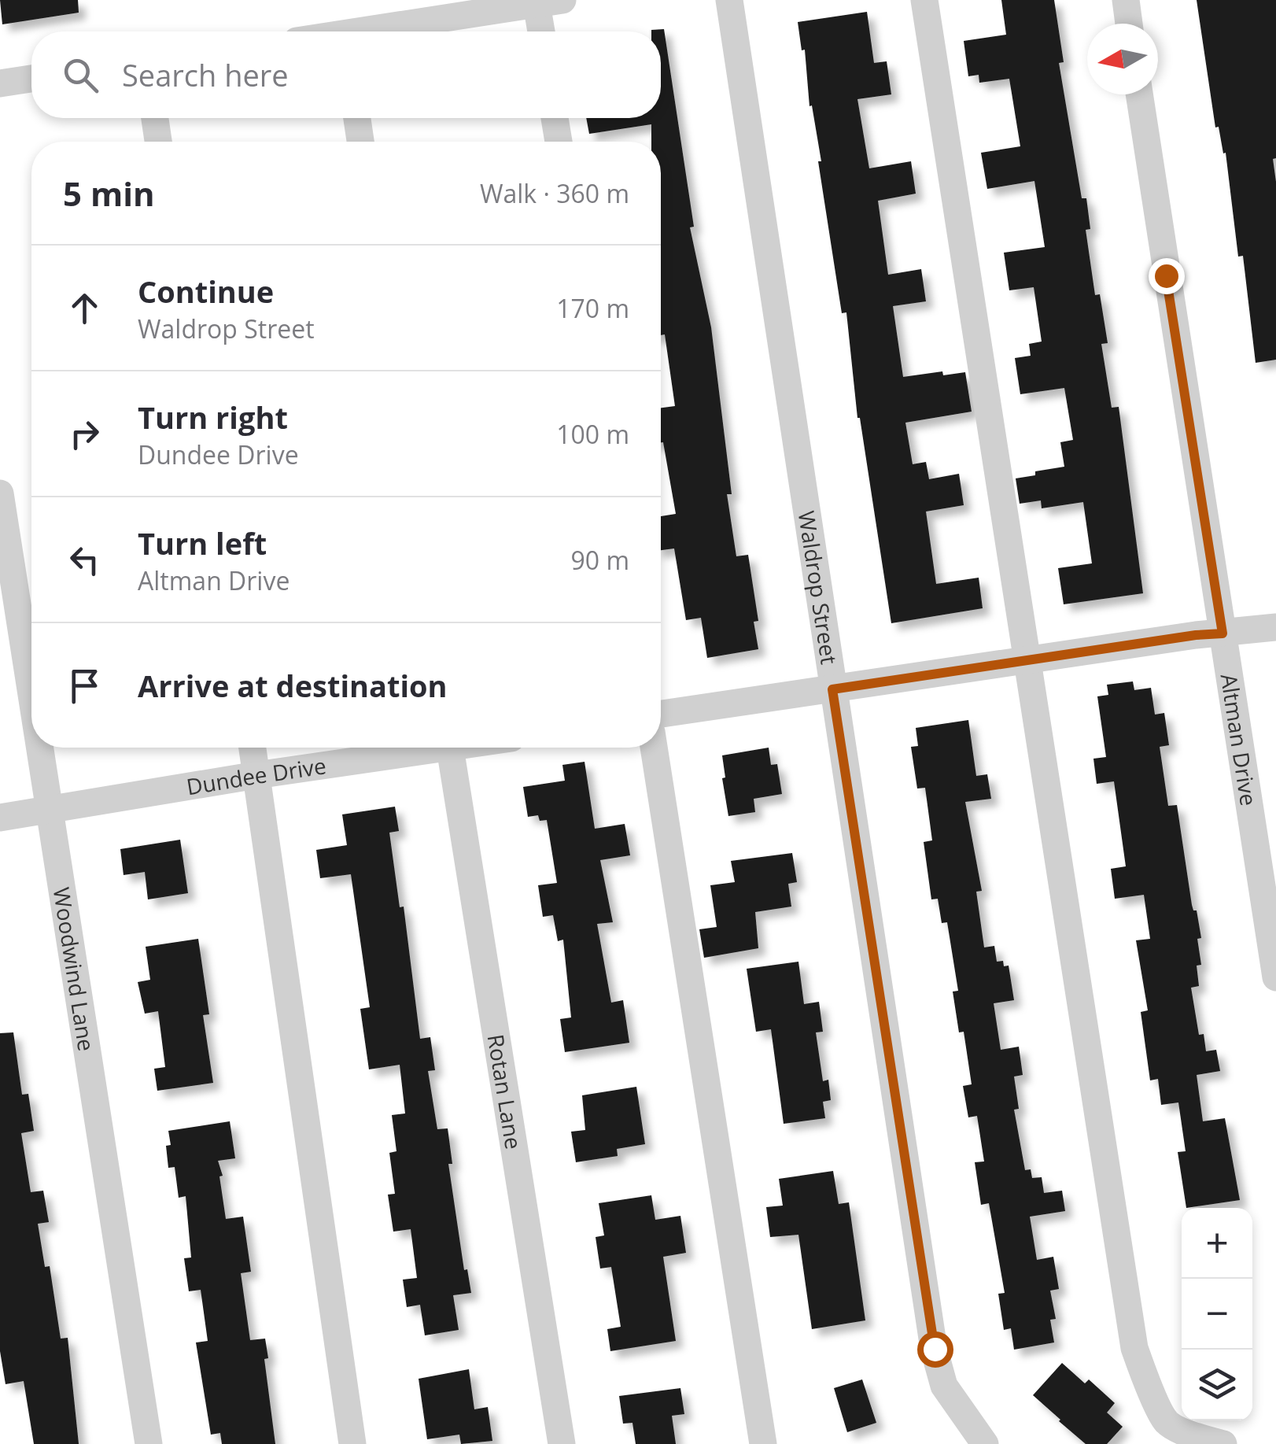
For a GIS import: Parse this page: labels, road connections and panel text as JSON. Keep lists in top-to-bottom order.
{
  "streets": {
    "street": [
      "Waldrop Street",
      "Altman Drive",
      "Dundee Drive",
      "Woodwind Lane",
      "Rotan Lane"
    ]
  },
  "crossings": [
    ["Dundee Drive", "Woodwind Lane"]
  ],
  "north": "left",
  "page": {
    "search": "Search here",
    "heading": ["5 min", "Walk · 360 m"],
    "list": [
      ["Continue", "Waldrop Street", "170 m"],
      ["Turn right", "Dundee Drive", "100 m"],
      ["Turn left", "Altman Drive", "90 m"],
      "Arrive at destination"
    ],
    "map_buttons": ["+", "−"]
  }
}
